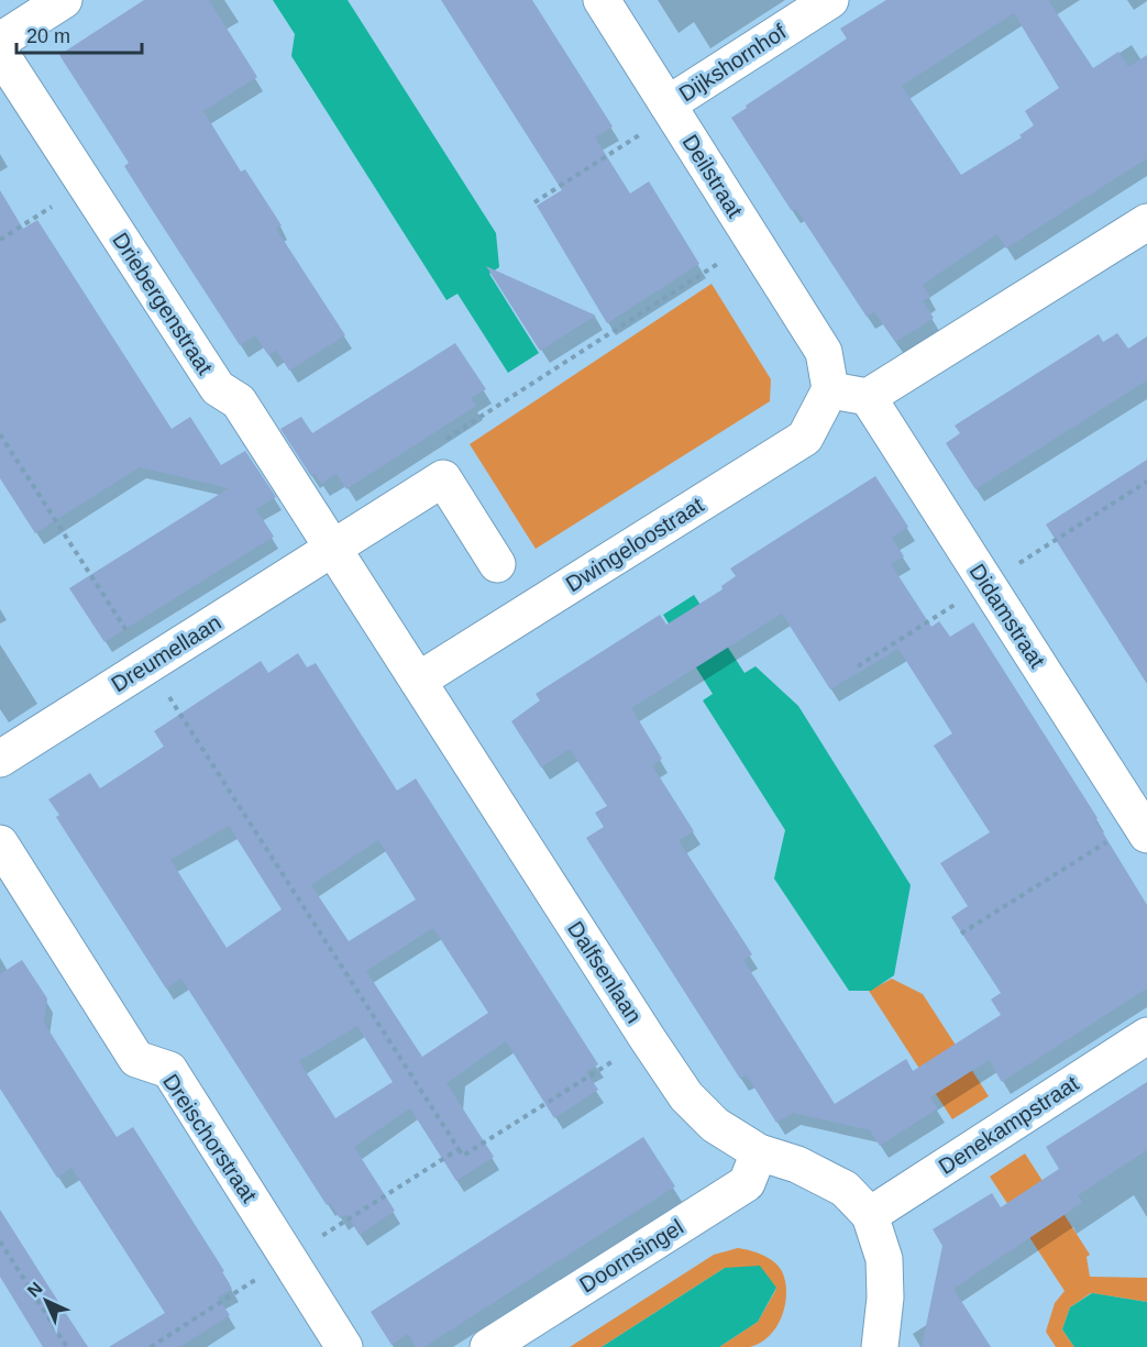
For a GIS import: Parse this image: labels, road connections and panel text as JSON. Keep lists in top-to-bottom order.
{
  "streets": {
    "street": [
      "Dijkshornhof",
      "Deilstraat",
      "Driebergenstraat",
      "Dwingeloostraat",
      "Didamstraat",
      "Dreumellaan",
      "Dalfsenlaan",
      "Denekampstraat",
      "Dreischorstraat",
      "Doornsingel"
    ]
  },
  "crossings": [
    ["Dijkshornhof", "Deilstraat"],
    ["Deilstraat", "Dwingeloostraat"],
    ["Driebergenstraat", "Dreumellaan"],
    ["Driebergenstraat", "Dalfsenlaan"],
    ["Dwingeloostraat", "Dalfsenlaan"],
    ["Dreumellaan", "Dalfsenlaan"],
    ["Dalfsenlaan", "Denekampstraat"],
    ["Dalfsenlaan", "Doornsingel"]
  ],
  "scale_bar": "20 m",
  "north": "top left"
}
